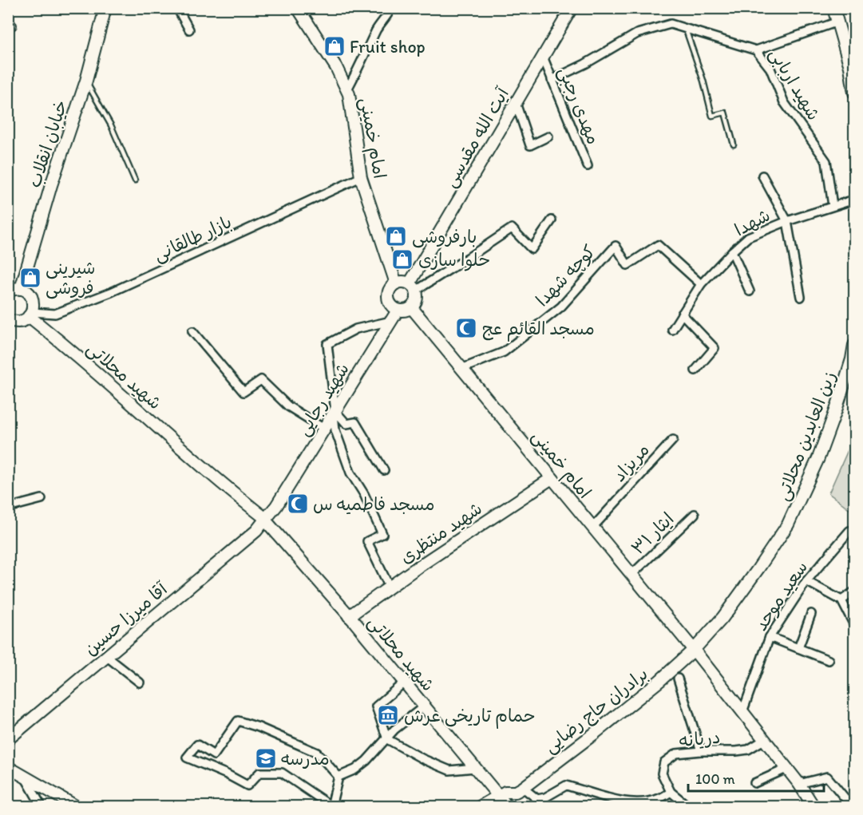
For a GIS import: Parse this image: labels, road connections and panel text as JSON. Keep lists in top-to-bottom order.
{
  "streets": {
    "main road": [
      "آیت الله مقدسی",
      "امام خمینی",
      "خیابان انقلاب",
      "شهید محلاتی",
      "شهید رجایی",
      "زین العابدین محلاتی",
      "شهید منتظری",
      "آقا میرزا حسین",
      "برادران حاج رضایی"
    ],
    "street": [
      "شهید اربابی",
      "مهدی رجبی",
      "شهدا",
      "بازار طالقانی",
      "کوچه شهدا",
      "مریزاد",
      "ایثار ۳۱",
      "سعید موحد",
      "دریانه"
    ]
  },
  "crossings": [
    ["شهید اربابی", "مهدی رجبی"],
    ["شهید اربابی", "شهدا"],
    ["مهدی رجبی", "آیت الله مقدسی"],
    ["آیت الله مقدسی", "امام خمینی"],
    ["آیت الله مقدسی", "شهید رجایی"],
    ["امام خمینی", "بازار طالقانی"],
    ["امام خمینی", "کوچه شهدا"],
    ["امام خمینی", "شهید رجایی"],
    ["امام خمینی", "زین العابدین محلاتی"],
    ["امام خمینی", "مریزاد"],
    ["امام خمینی", "شهید منتظری"],
    ["امام خمینی", "ایثار ۳۱"],
    ["امام خمینی", "سعید موحد"],
    ["امام خمینی", "برادران حاج رضایی"],
    ["امام خمینی", "دریانه"],
    ["شهدا", "کوچه شهدا"],
    ["بازار طالقانی", "شهید محلاتی"],
    ["شهید محلاتی", "شهید رجایی"],
    ["شهید محلاتی", "شهید منتظری"],
    ["شهید محلاتی", "آقا میرزا حسین"],
    ["شهید رجایی", "آقا میرزا حسین"],
    ["زین العابدین محلاتی", "برادران حاج رضایی"]
  ],
  "places": {
    "shop": [
      "Fruit shop",
      "بارفروشی",
      "حلوا سازی",
      "شیرینی فروشی"
    ],
    "mosque": ["مسجد القائم عج", "مسجد فاطمیه س"],
    "museum": ["حمام تاریخی عرش"],
    "school or university": ["مدرسه"]
  },
  "scale_bar": "100 m"
}
